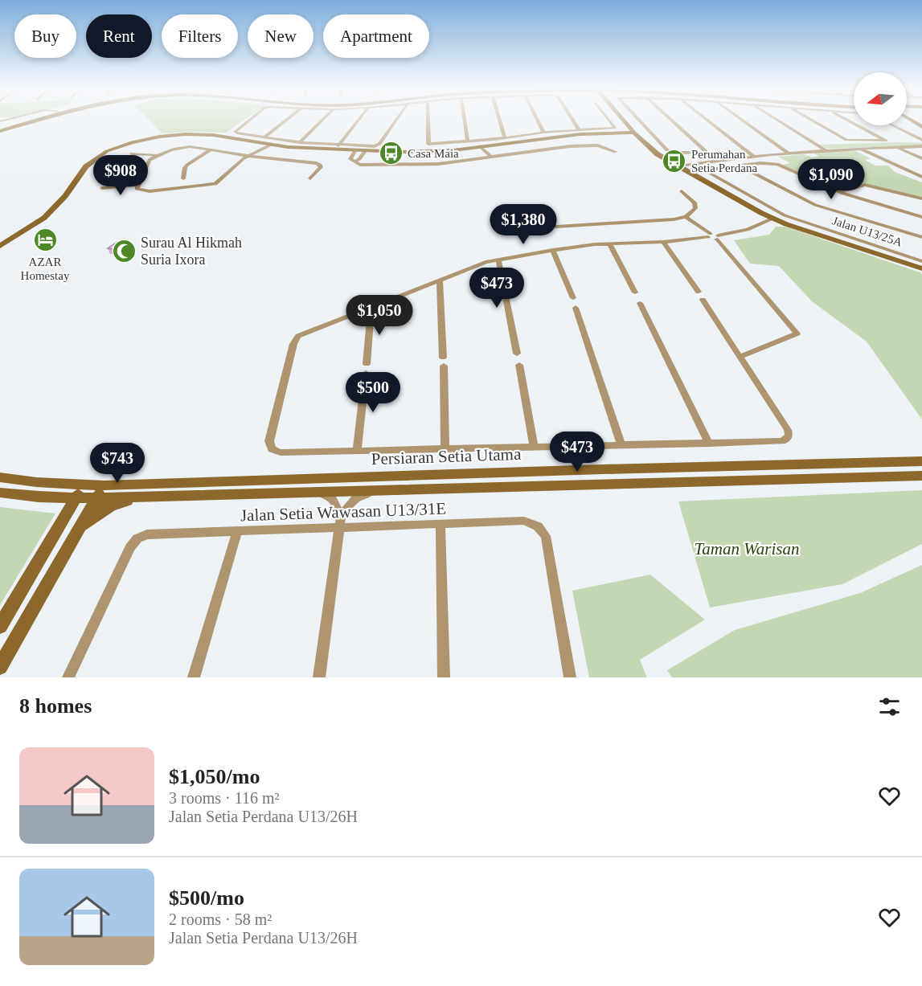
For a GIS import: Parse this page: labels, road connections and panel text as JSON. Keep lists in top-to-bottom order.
{
  "streets": {
    "main road": ["Persiaran Setia Utama"],
    "street": ["Jalan U13/25A", "Jalan Setia Wawasan U13/31E"]
  },
  "parks": ["Taman Warisan"],
  "places": {
    "bus stop": ["Casa Maia", "Perumahan Setia Perdana"],
    "hotel": ["AZAR Homestay"],
    "mosque": ["Surau Al Hikmah Suria Ixora"]
  },
  "north": "left",
  "page": {
    "chip": [
      "Buy",
      "Rent",
      "Filters",
      "New",
      "Apartment"
    ],
    "price": [
      "$908",
      "$1,090",
      "$1,380",
      "$473",
      "$1,050",
      "$500",
      "$473",
      "$743"
    ],
    "heading": "8 homes",
    "list": [
      {
        "name": "$1,050/mo",
        "note": "3 rooms · 116 m² · Jalan Setia Perdana U13/26H"
      },
      {
        "name": "$500/mo",
        "note": "2 rooms · 58 m² · Jalan Setia Perdana U13/26H"
      }
    ]
  }
}
